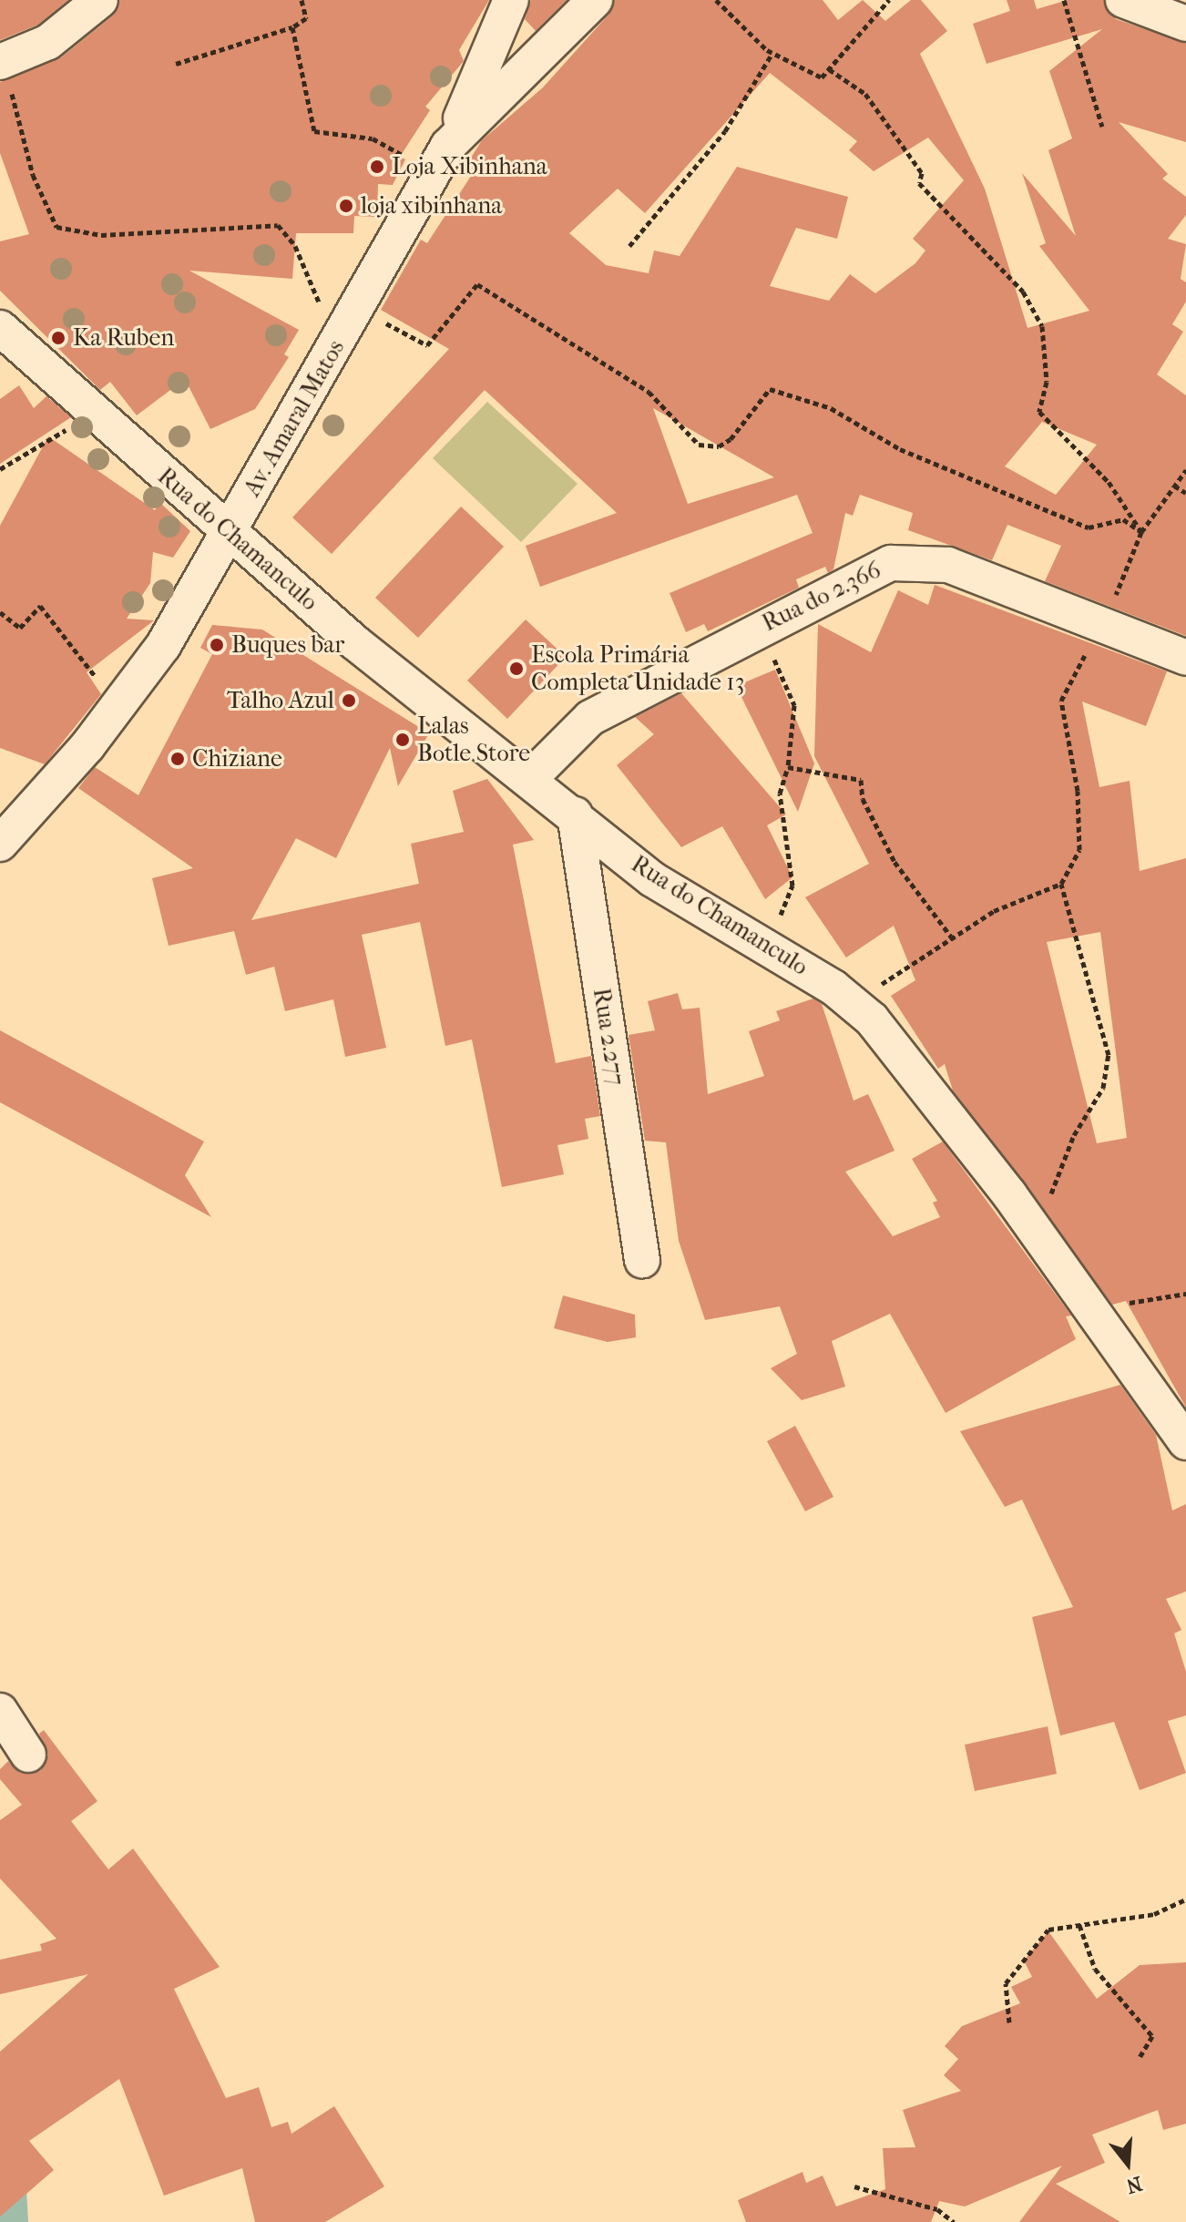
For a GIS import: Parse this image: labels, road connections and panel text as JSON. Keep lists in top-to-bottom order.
{
  "streets": {
    "street": [
      "Av. Amaral Matos",
      "Rua do Chamanculo",
      "Rua do 2.366",
      "Rua 2.277"
    ]
  },
  "crossings": [
    ["Av. Amaral Matos", "Rua do Chamanculo"],
    ["Rua do Chamanculo", "Rua do 2.366"],
    ["Rua do Chamanculo", "Rua 2.277"]
  ],
  "places": [
    "Loja Xibinhana",
    "loja xibinhana",
    "Ka Ruben",
    "Buques bar",
    "Escola Primária Completa Unidade 13",
    "Talho Azul",
    "Lalas Botle Store",
    "Chiziane"
  ],
  "north": "bottom"
}
